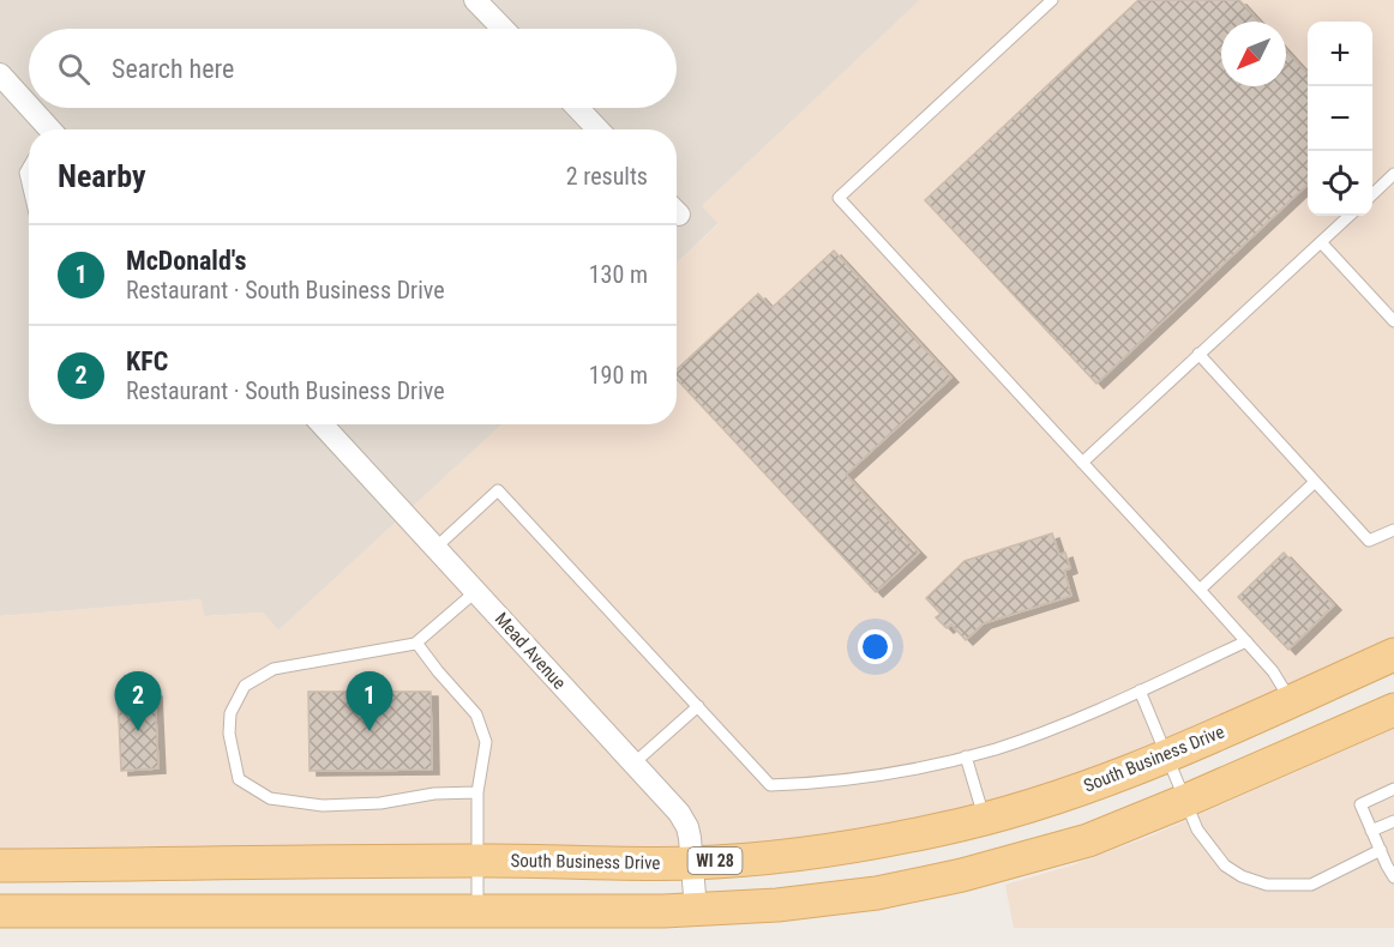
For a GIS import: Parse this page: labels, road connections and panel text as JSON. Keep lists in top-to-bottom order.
{
  "streets": {
    "main road": ["South Business Drive", "WI 28"],
    "street": ["Mead Avenue"]
  },
  "crossings": [
    ["Mead Avenue", "South Business Drive"]
  ],
  "north": "bottom left",
  "page": {
    "map_buttons": ["+", "−"],
    "search": "Search here",
    "heading": ["Nearby", "2 results"],
    "list": [
      {
        "mark": "1",
        "name": "McDonald's",
        "note": "Restaurant · South Business Drive",
        "value": "130 m"
      },
      {
        "mark": "2",
        "name": "KFC",
        "note": "Restaurant · South Business Drive",
        "value": "190 m"
      }
    ],
    "pins": ["1", "2"]
  }
}
